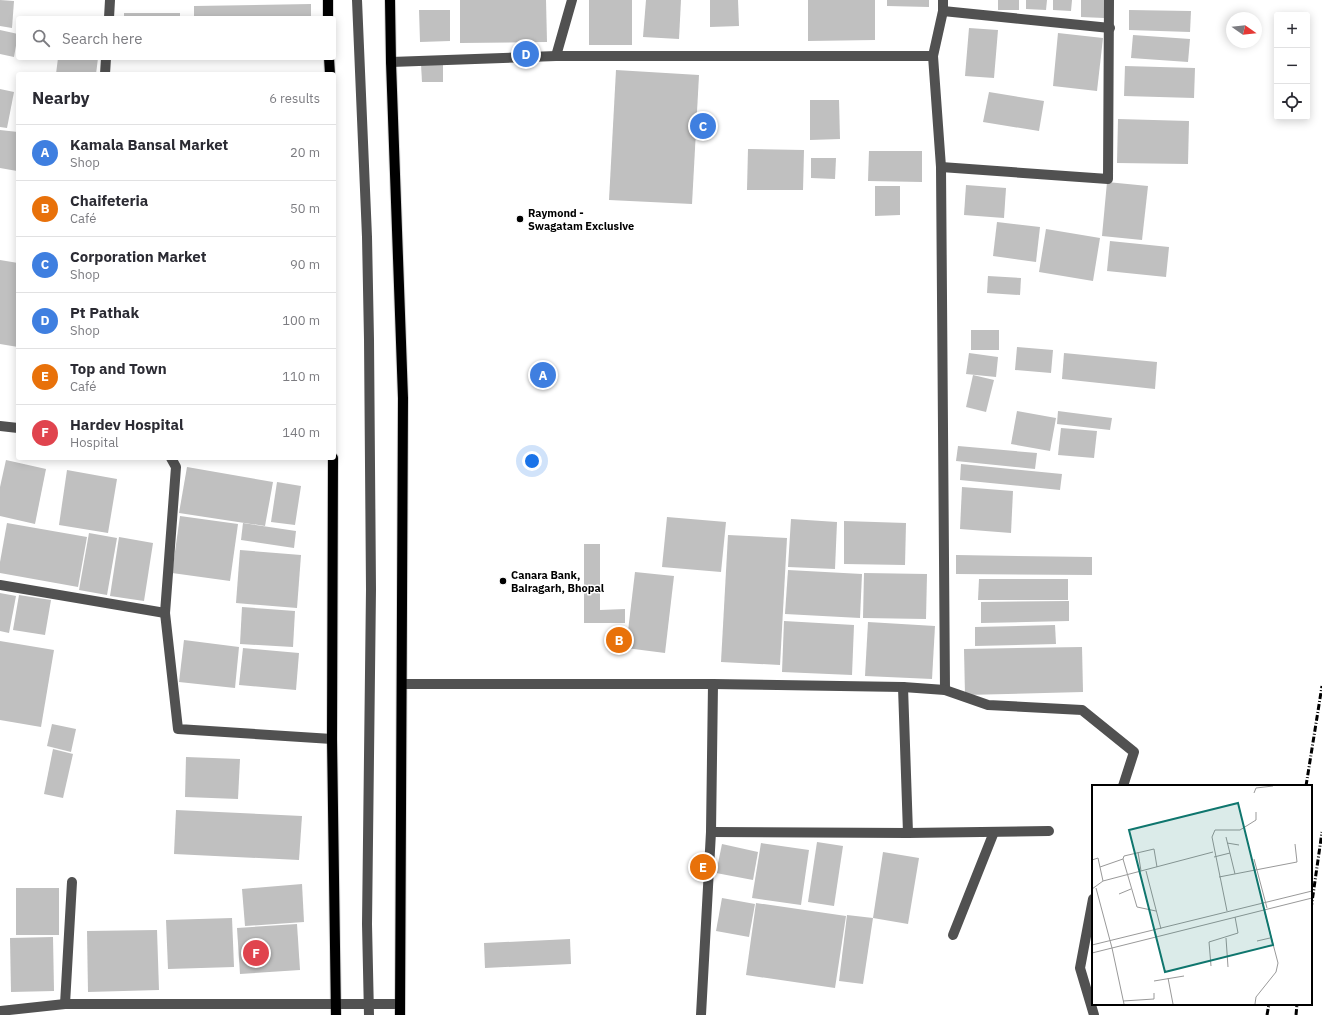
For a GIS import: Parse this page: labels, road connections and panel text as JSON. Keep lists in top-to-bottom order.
{
  "places": ["Raymond - Swagatam Exclusive", "Canara Bank, Bairagarh, Bhopal"],
  "north": "right",
  "page": {
    "map_buttons": ["+", "−"],
    "search": "Search here",
    "pins": [
      "D",
      "C",
      "A",
      "B",
      "E",
      "F"
    ],
    "heading": ["Nearby", "6 results"],
    "list": [
      {
        "mark": "A",
        "name": "Kamala Bansal Market",
        "note": "Shop",
        "value": "20 m"
      },
      {
        "mark": "B",
        "name": "Chaifeteria",
        "note": "Café",
        "value": "50 m"
      },
      {
        "mark": "C",
        "name": "Corporation Market",
        "note": "Shop",
        "value": "90 m"
      },
      {
        "mark": "D",
        "name": "Pt Pathak",
        "note": "Shop",
        "value": "100 m"
      },
      {
        "mark": "E",
        "name": "Top and Town",
        "note": "Café",
        "value": "110 m"
      },
      {
        "mark": "F",
        "name": "Hardev Hospital",
        "note": "Hospital",
        "value": "140 m"
      }
    ]
  }
}
